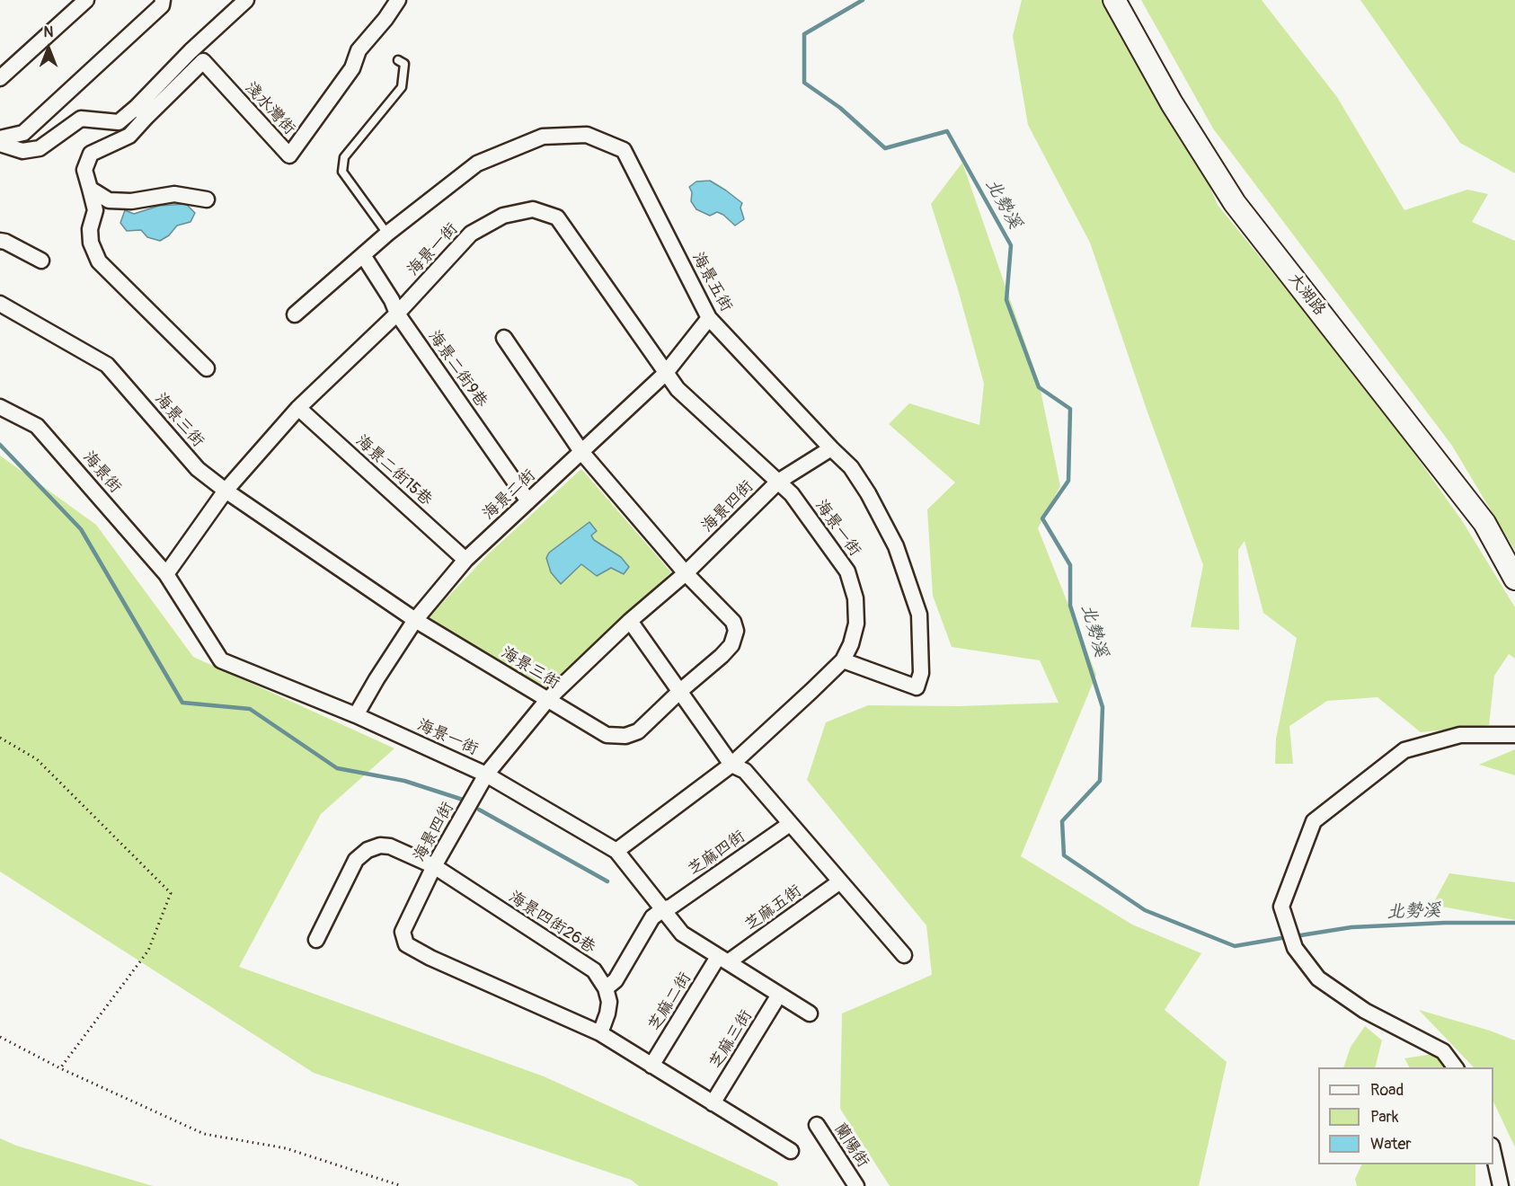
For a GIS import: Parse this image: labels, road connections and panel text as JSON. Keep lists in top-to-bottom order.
{
  "streets": {
    "street": [
      "淺水灣街",
      "海景一街",
      "海景五街",
      "大湖路",
      "海景二街9巷",
      "海景三街",
      "海景二街15巷",
      "海景街",
      "海景二街",
      "海景四街",
      "芝麻四街",
      "芝麻五街",
      "海景四街26巷",
      "芝麻二街",
      "芝麻三街",
      "蘭陽街"
    ]
  },
  "crossings": [
    ["海景一街", "海景五街"],
    ["海景一街", "海景二街9巷"],
    ["海景一街", "海景三街"],
    ["海景一街", "海景二街15巷"],
    ["海景一街", "海景街"],
    ["海景一街", "海景二街"],
    ["海景一街", "海景四街"],
    ["海景五街", "海景二街9巷"],
    ["海景五街", "海景二街"],
    ["海景五街", "海景四街"],
    ["海景二街9巷", "海景二街"],
    ["海景三街", "海景二街"],
    ["海景三街", "海景四街"],
    ["海景二街15巷", "海景二街"],
    ["海景四街", "海景四街26巷"],
    ["海景四街", "芝麻二街"],
    ["海景四街", "芝麻三街"],
    ["芝麻四街", "海景四街26巷"],
    ["芝麻五街", "芝麻二街"]
  ],
  "water": ["北勢溪"],
  "legend": ["Road", "Park", "Water"],
  "north": "top"
}
